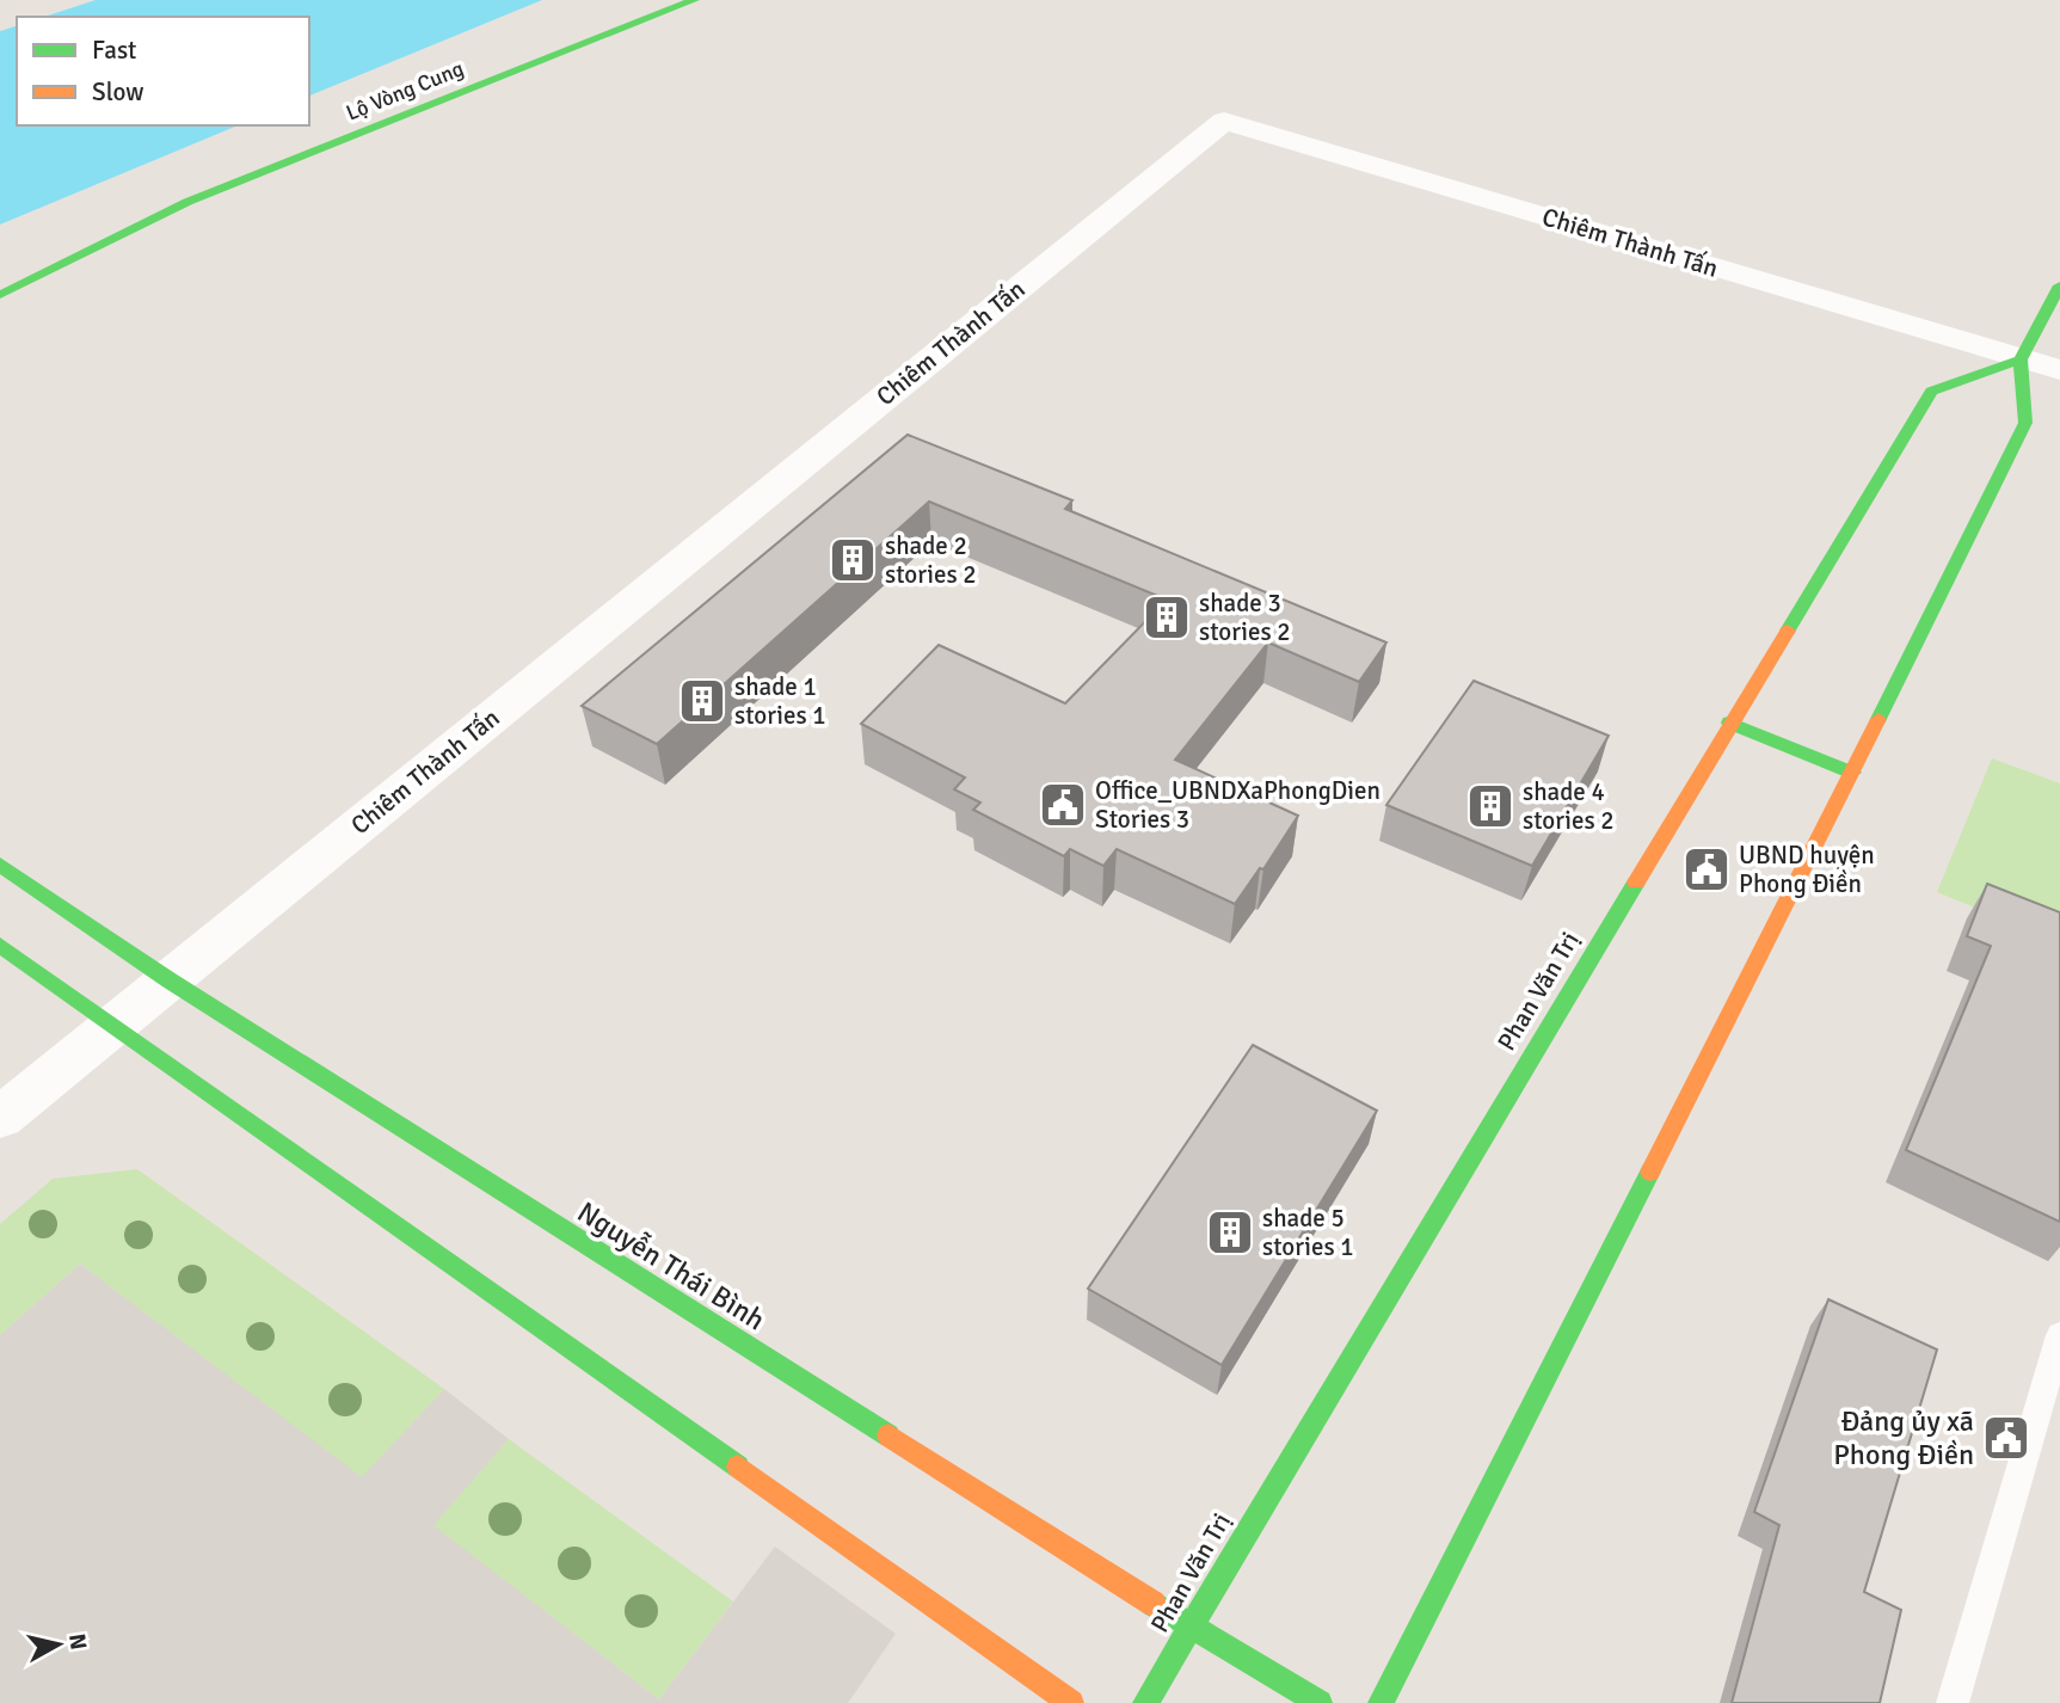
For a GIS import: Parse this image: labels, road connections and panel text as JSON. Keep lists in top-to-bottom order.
{
  "streets": {
    "street": [
      "Lộ Vòng Cung",
      "Chiêm Thành Tấn",
      "Phan Văn Trị",
      "Nguyễn Thái Bình"
    ]
  },
  "crossings": [
    ["Chiêm Thành Tấn", "Phan Văn Trị"],
    ["Chiêm Thành Tấn", "Nguyễn Thái Bình"],
    ["Phan Văn Trị", "Nguyễn Thái Bình"]
  ],
  "places": {
    "building": [
      "shade 2 stories 2",
      "shade 3 stories 2",
      "shade 1 stories 1",
      "shade 4 stories 2",
      "shade 5 stories 1"
    ],
    "public building": ["Office_UBNDXaPhongDien Stories 3", "UBND huyện Phong Điền", "Đảng ủy xã Phong Điền"]
  },
  "legend": ["Fast", "Slow"],
  "north": "right"
}
